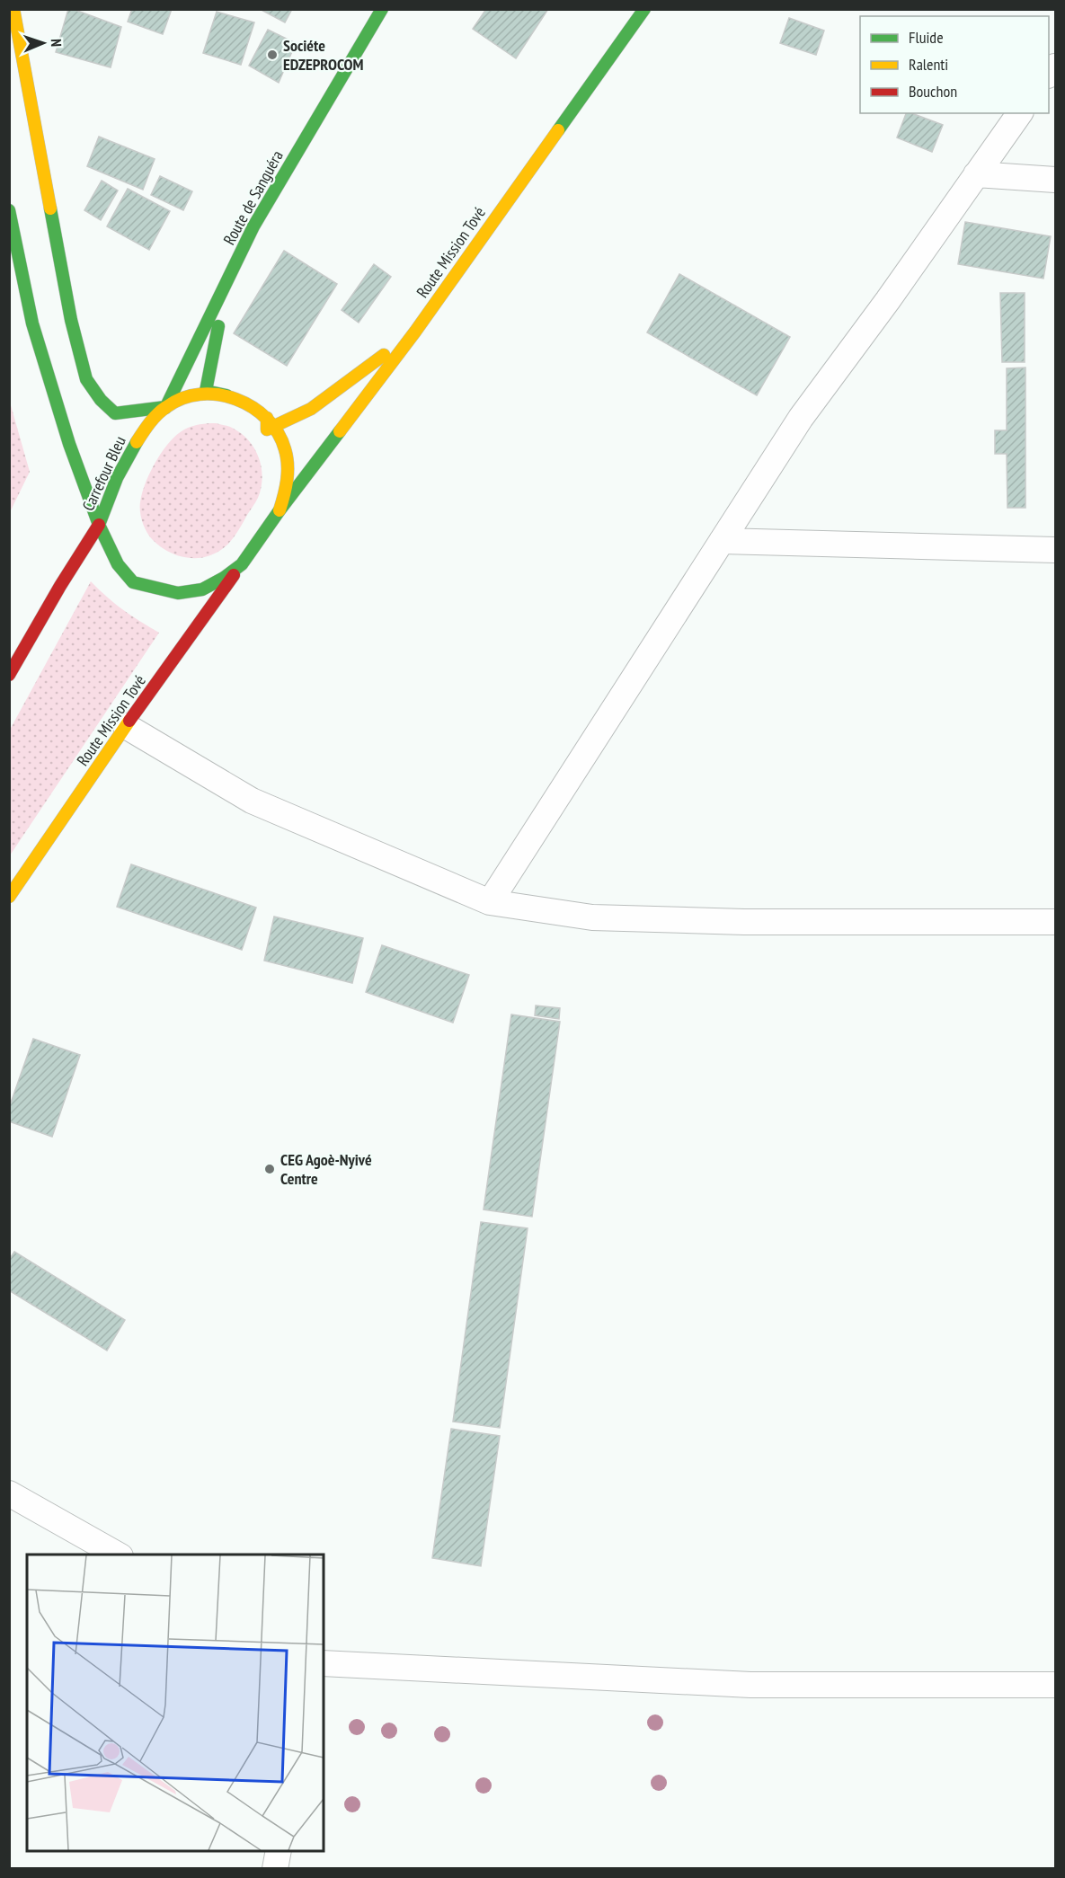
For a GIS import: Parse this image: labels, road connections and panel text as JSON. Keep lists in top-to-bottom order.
{
  "streets": {
    "street": ["Route de Sanguéra", "Route Mission Tové", "Carrefour Bleu"]
  },
  "crossings": [
    ["Route de Sanguéra", "Carrefour Bleu"],
    ["Route Mission Tové", "Carrefour Bleu"]
  ],
  "places": ["Sociéte EDZEPROCOM", "CEG Agoè-Nyivé Centre"],
  "legend": ["Fluide", "Ralenti", "Bouchon"],
  "north": "right"
}
